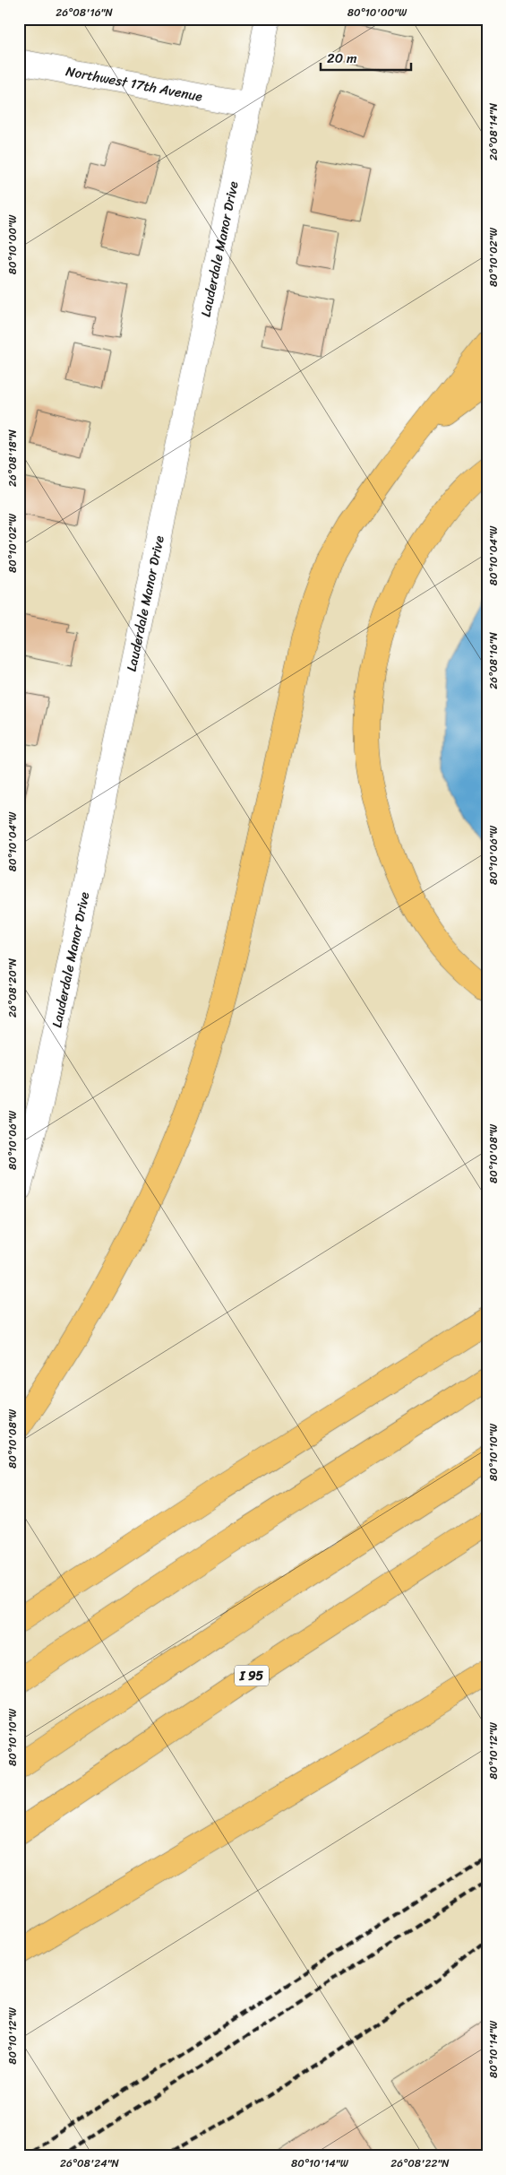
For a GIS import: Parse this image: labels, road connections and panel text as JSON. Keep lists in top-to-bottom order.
{
  "streets": {
    "highway": ["I 95"],
    "street": ["Northwest 17th Avenue", "Lauderdale Manor Drive"]
  },
  "crossings": [
    ["Northwest 17th Avenue", "Lauderdale Manor Drive"]
  ],
  "scale_bar": "20 m",
  "coordinates": [
    "26°08'16\"N",
    "80°10'00\"W",
    "26°08'14\"N",
    "80°10'02\"W",
    "26°08'18\"N",
    "80°10'04\"W",
    "80°10'06\"W",
    "26°08'20\"N",
    "80°10'08\"W",
    "80°10'10\"W",
    "80°10'12\"W",
    "80°10'14\"W",
    "26°08'24\"N",
    "26°08'22\"N"
  ]
}
